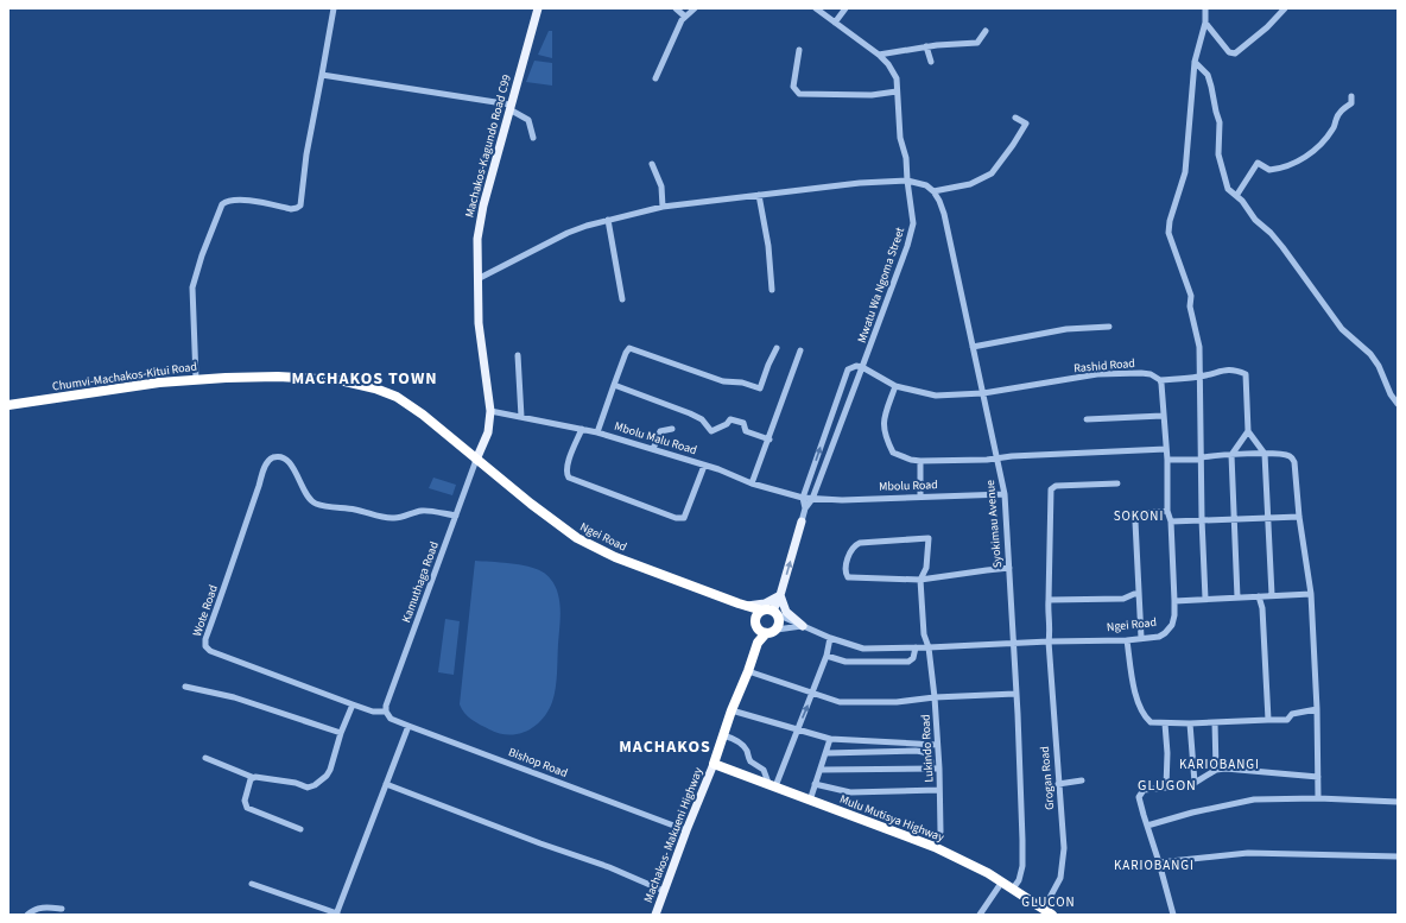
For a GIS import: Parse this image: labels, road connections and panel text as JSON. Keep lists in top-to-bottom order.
{
  "streets": {
    "highway": ["Chumvi-Machakos-Kitui Road", "Ngei Road", "Mulu Mutisya Highway"],
    "main road": ["Machakos-Kagundo Road C99", "Machakos- Makueni Highway"],
    "street": [
      "Mwatu Wa Ngoma Street",
      "Rashid Road",
      "Mbolu Malu Road",
      "Mbolu Road",
      "Syokimau Avenue",
      "Kamuthaga Road",
      "Wote Road",
      "Lukindo Road",
      "Bishop Road",
      "Grogan Road"
    ]
  },
  "crossings": [
    ["Machakos-Kagundo Road C99", "Chumvi-Machakos-Kitui Road"],
    ["Machakos-Kagundo Road C99", "Mbolu Malu Road"],
    ["Machakos-Kagundo Road C99", "Ngei Road"],
    ["Machakos-Kagundo Road C99", "Kamuthaga Road"],
    ["Mwatu Wa Ngoma Street", "Rashid Road"],
    ["Mwatu Wa Ngoma Street", "Mbolu Malu Road"],
    ["Mwatu Wa Ngoma Street", "Mbolu Road"],
    ["Rashid Road", "Syokimau Avenue"],
    ["Chumvi-Machakos-Kitui Road", "Ngei Road"],
    ["Chumvi-Machakos-Kitui Road", "Kamuthaga Road"],
    ["Mbolu Malu Road", "Mbolu Road"],
    ["Mbolu Road", "Syokimau Avenue"],
    ["Syokimau Avenue", "Ngei Road"],
    ["Syokimau Avenue", "Mulu Mutisya Highway"],
    ["Ngei Road", "Kamuthaga Road"],
    ["Ngei Road", "Lukindo Road"],
    ["Ngei Road", "Grogan Road"],
    ["Kamuthaga Road", "Wote Road"],
    ["Kamuthaga Road", "Bishop Road"],
    ["Wote Road", "Bishop Road"],
    ["Lukindo Road", "Mulu Mutisya Highway"],
    ["Bishop Road", "Machakos- Makueni Highway"],
    ["Grogan Road", "Mulu Mutisya Highway"],
    ["Mulu Mutisya Highway", "Machakos- Makueni Highway"]
  ],
  "districts": [
    "MACHAKOS TOWN",
    "SOKONI",
    "MACHAKOS",
    "KARIOBANGI",
    "GLUGON",
    "KARIOBANGI",
    "GLUCON"
  ]
}
